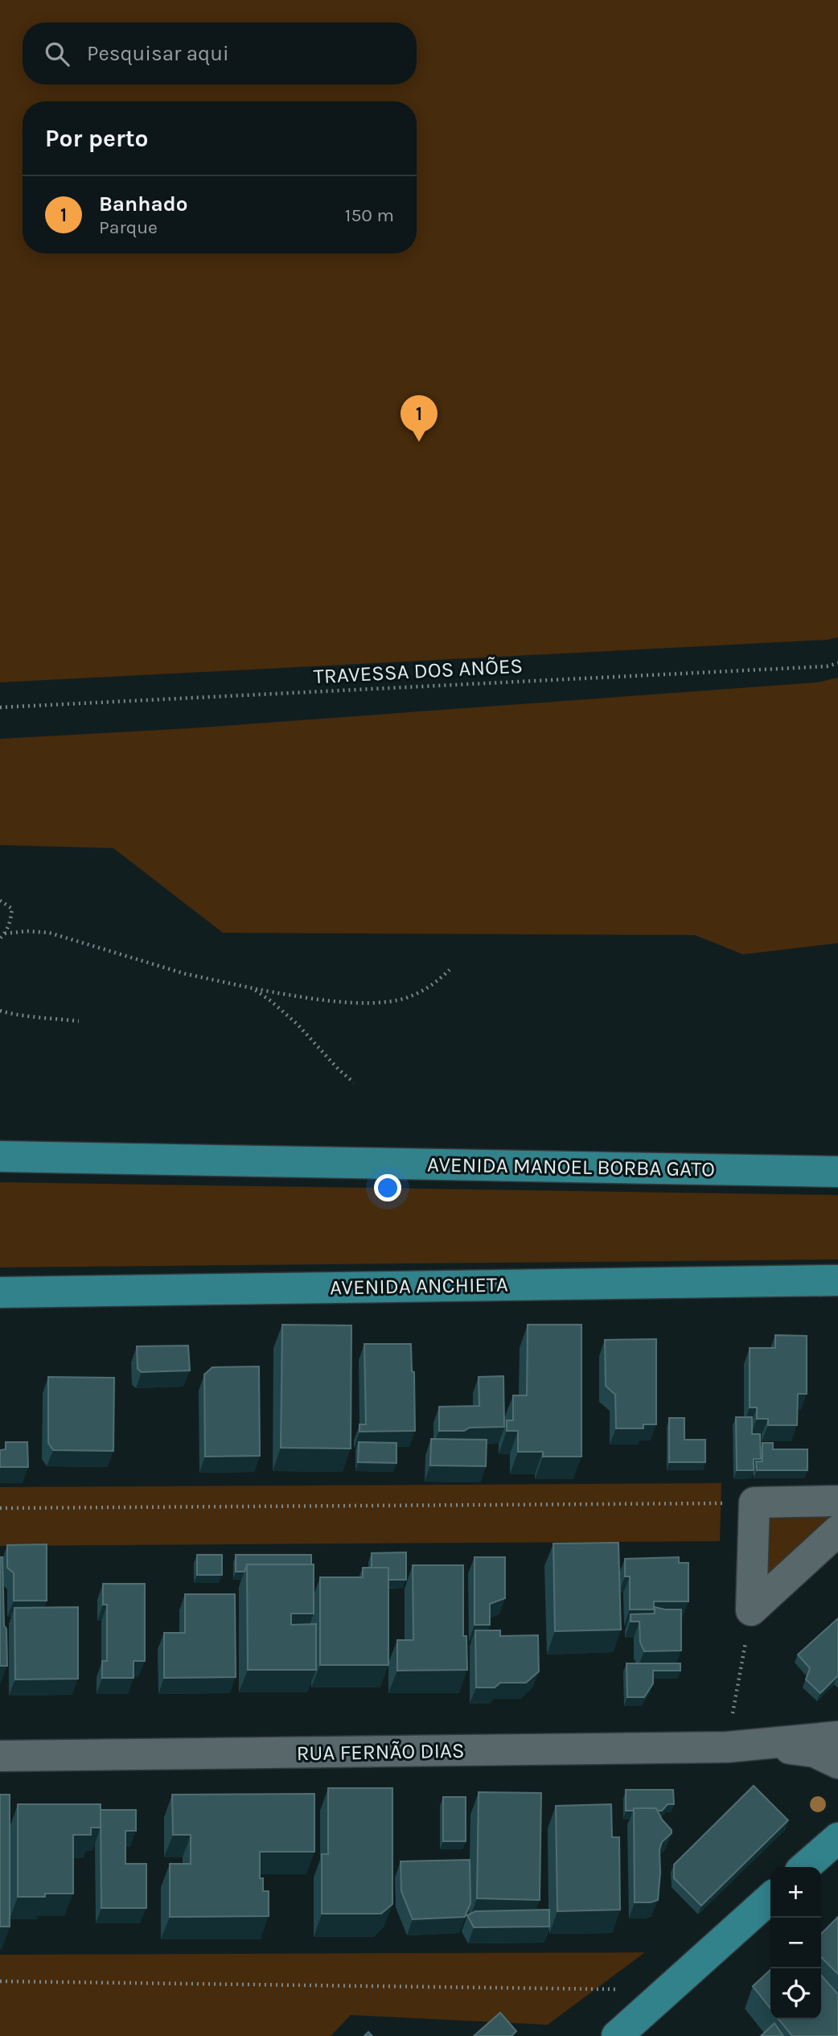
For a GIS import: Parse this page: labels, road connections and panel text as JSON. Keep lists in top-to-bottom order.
{
  "streets": {
    "main road": ["AVENIDA MANOEL BORBA GATO", "AVENIDA ANCHIETA"],
    "street": ["RUA FERNÃO DIAS"],
    "path": ["TRAVESSA DOS ANÕES"]
  },
  "page": {
    "search": "Pesquisar aqui",
    "heading": "Por perto",
    "list": [
      {
        "mark": "1",
        "name": "Banhado",
        "note": "Parque",
        "value": "150 m"
      }
    ],
    "pins": "1",
    "map_buttons": ["+", "−"]
  }
}
